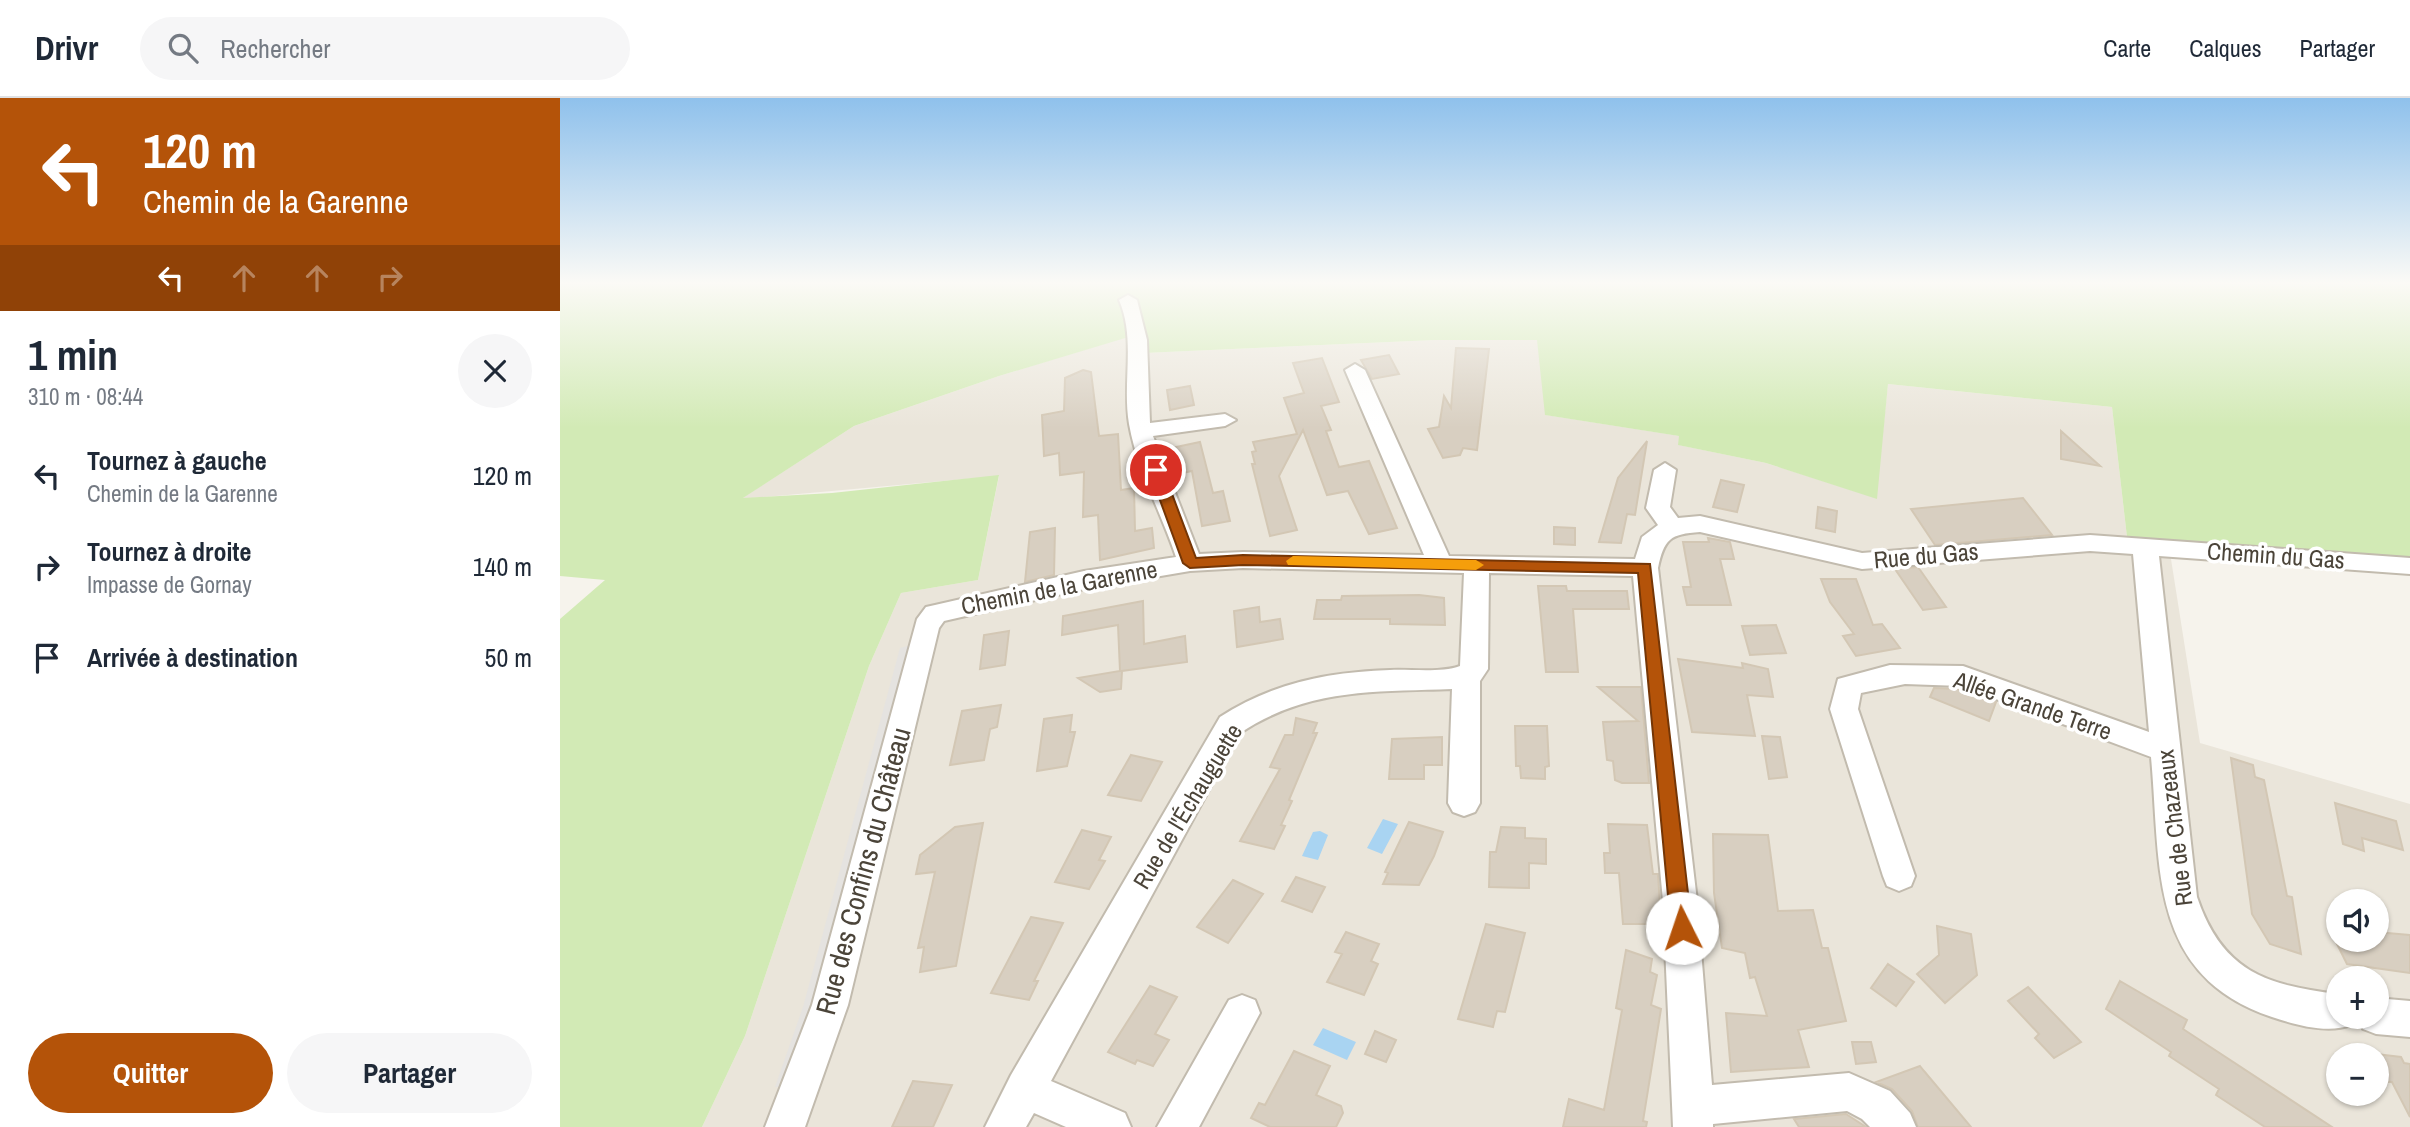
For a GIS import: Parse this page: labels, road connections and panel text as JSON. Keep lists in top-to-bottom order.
{
  "streets": {
    "street": [
      "Rue du Gas",
      "Chemin du Gas",
      "Chemin de la Garenne",
      "Allée Grande Terre",
      "Rue de l'Échauguette",
      "Rue de Chazeaux",
      "Rue des Confins du Château"
    ]
  },
  "crossings": [
    ["Rue du Gas", "Chemin du Gas"],
    ["Rue du Gas", "Rue de Chazeaux"],
    ["Chemin du Gas", "Rue de Chazeaux"],
    ["Chemin de la Garenne", "Rue des Confins du Château"],
    ["Allée Grande Terre", "Rue de Chazeaux"]
  ],
  "page": {
    "header": "Drivr",
    "search": "Rechercher",
    "nav": ["Carte", "Calques", "Partager"],
    "turn": ["120 m", "Chemin de la Garenne"],
    "heading": ["1 min", "310 m · 08:44"],
    "list": [
      {
        "name": "Tournez à gauche",
        "note": "Chemin de la Garenne",
        "value": "120 m"
      },
      {
        "name": "Tournez à droite",
        "note": "Impasse de Gornay",
        "value": "140 m"
      },
      {
        "name": "Arrivée à destination",
        "value": "50 m"
      }
    ],
    "map_buttons": ["+", "−"],
    "buttons": ["Quitter", "Partager"]
  }
}
